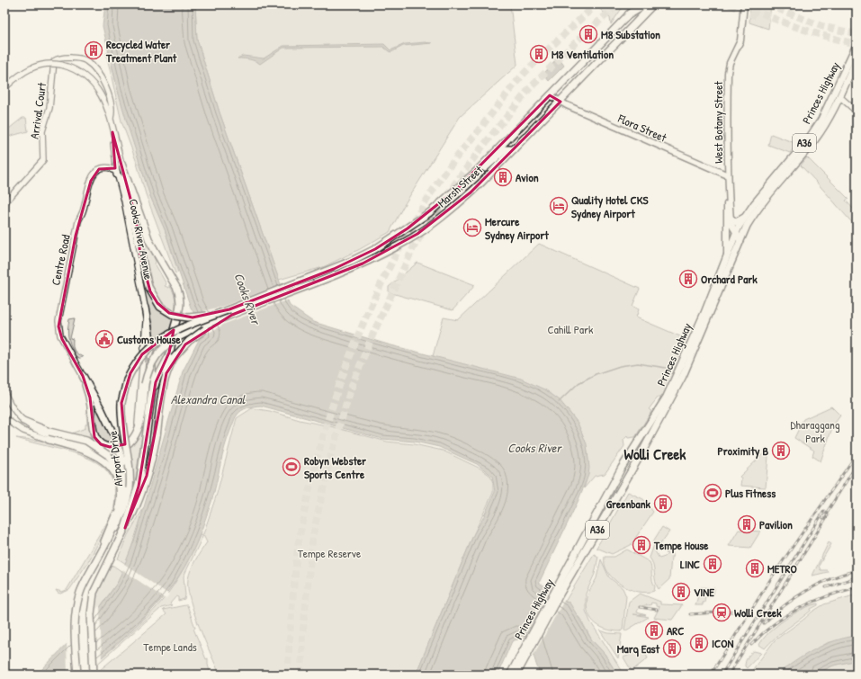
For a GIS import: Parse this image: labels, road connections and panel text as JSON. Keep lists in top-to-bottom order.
{
  "streets": {
    "main road": [
      "Princes Highway",
      "West Botany Street",
      "Flora Street",
      "A36",
      "Marsh Street",
      "Airport Drive"
    ],
    "street": ["Arrival Court", "Cooks River Avenue", "Centre Road"]
  },
  "crossings": [
    ["Princes Highway", "West Botany Street"],
    ["West Botany Street", "Flora Street"],
    ["Flora Street", "Marsh Street"],
    ["Marsh Street", "Airport Drive"],
    ["Cooks River Avenue", "Centre Road"]
  ],
  "districts": ["Wolli Creek"],
  "water": ["Cooks River", "Alexandra Canal"],
  "parks": [
    "Cahill Park",
    "Dharaggang Park",
    "Tempe Reserve",
    "Tempe Lands"
  ],
  "places": {
    "building": [
      "M8 Substation",
      "Recycled Water Treatment Plant",
      "M8 Ventilation",
      "Avion",
      "Orchard Park",
      "Proximity B",
      "Greenbank",
      "Pavilion",
      "Tempe House",
      "LINC",
      "METRO",
      "VINE",
      "ARC",
      "ICON",
      "Marq East"
    ],
    "hotel": ["Quality Hotel CKS Sydney Airport", "Mercure Sydney Airport"],
    "public building": ["Customs House"],
    "sports": ["Robyn Webster Sports Centre", "Plus Fitness"],
    "station": ["Wolli Creek"]
  }
}
